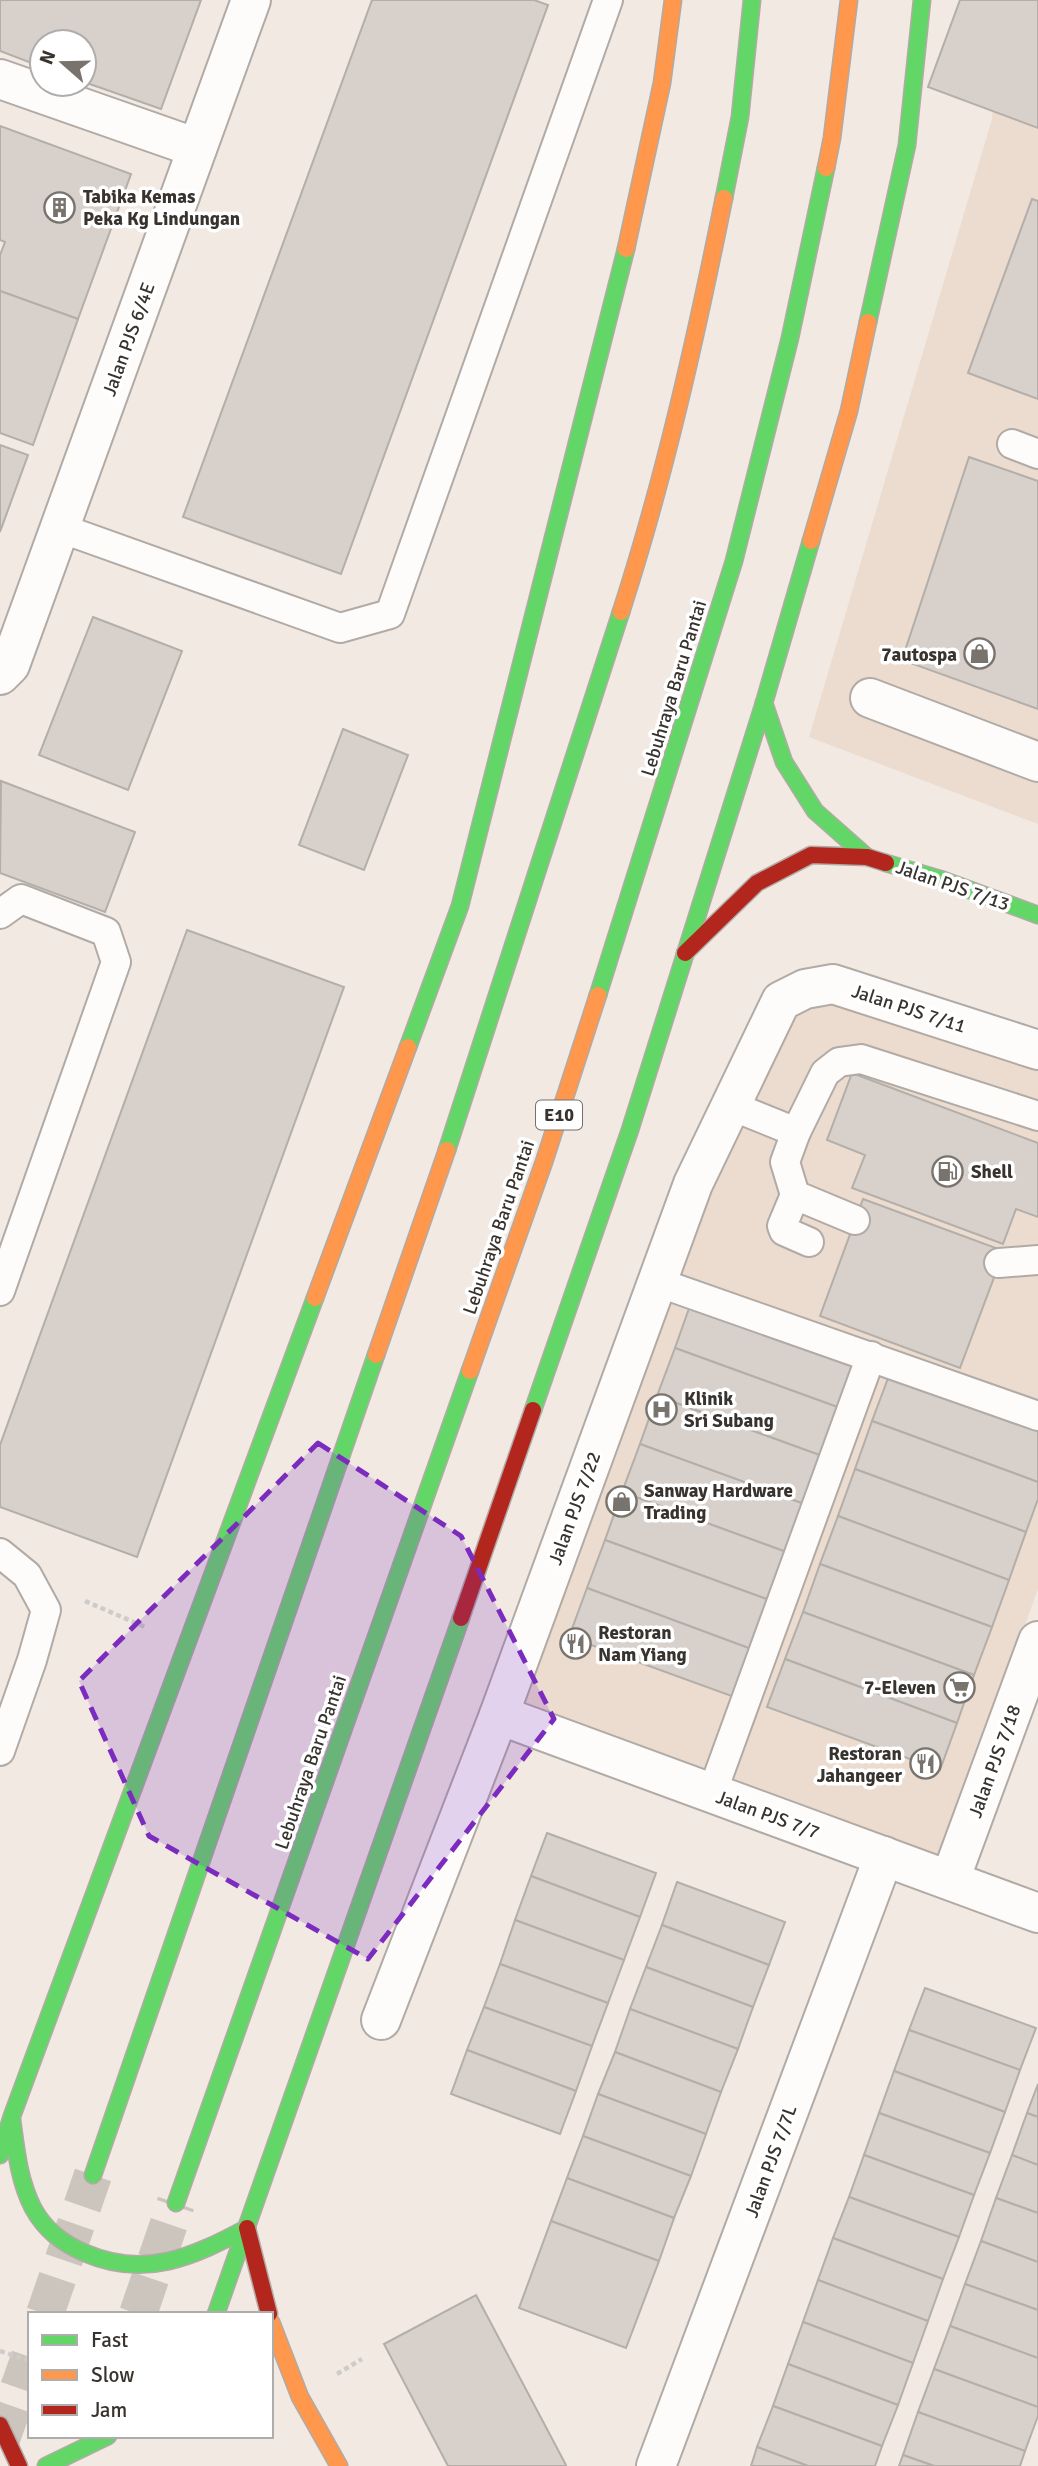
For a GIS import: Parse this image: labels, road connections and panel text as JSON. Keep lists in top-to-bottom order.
{
  "streets": {
    "main road": ["Lebuhraya Baru Pantai", "Jalan PJS 7/13", "E10"],
    "street": [
      "Jalan PJS 6/4E",
      "Jalan PJS 7/11",
      "Jalan PJS 7/22",
      "Jalan PJS 7/18",
      "Jalan PJS 7/7",
      "Jalan PJS 7/7L"
    ]
  },
  "crossings": [
    ["Jalan PJS 7/11", "Jalan PJS 7/22"],
    ["Jalan PJS 7/22", "Jalan PJS 7/7"],
    ["Jalan PJS 7/18", "Jalan PJS 7/7"],
    ["Jalan PJS 7/7", "Jalan PJS 7/7L"]
  ],
  "places": {
    "building": ["Tabika Kemas Peka Kg Lindungan"],
    "shop": ["7autospa", "Sanway Hardware Trading"],
    "fuel station": ["Shell"],
    "hospital": ["Klinik Sri Subang"],
    "restaurant": ["Restoran Nam Yiang", "Restoran Jahangeer"],
    "supermarket": ["7-Eleven"]
  },
  "legend": ["Fast", "Slow", "Jam"],
  "north": "left"
}
